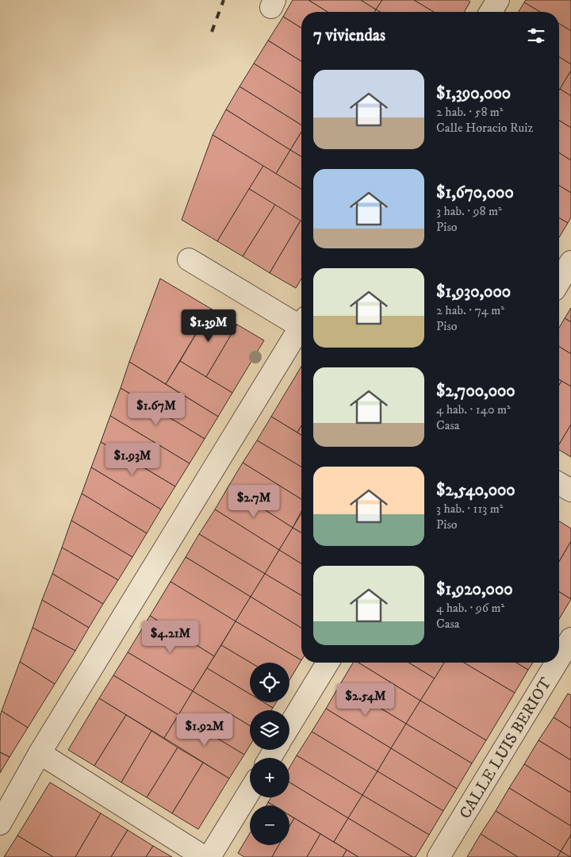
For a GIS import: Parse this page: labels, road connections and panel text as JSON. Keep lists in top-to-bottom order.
{
  "streets": {
    "street": ["CALLE LUIS BERIOT"]
  },
  "page": {
    "heading": "7 viviendas",
    "list": [
      {
        "name": "$1,390,000",
        "note": "2 hab. · 58 m² · Calle Horacio Ruiz"
      },
      {
        "name": "$1,670,000",
        "note": "3 hab. · 98 m² · Piso"
      },
      {
        "name": "$1,930,000",
        "note": "2 hab. · 74 m² · Piso"
      },
      {
        "name": "$2,700,000",
        "note": "4 hab. · 140 m² · Casa"
      },
      {
        "name": "$2,540,000",
        "note": "3 hab. · 113 m² · Piso"
      },
      {
        "name": "$1,920,000",
        "note": "4 hab. · 96 m² · Casa"
      }
    ],
    "price": [
      "$1.39M",
      "$1.67M",
      "$1.93M",
      "$2.7M",
      "$4.21M",
      "$2.54M",
      "$1.92M"
    ],
    "map_buttons": ["+", "−"]
  }
}
